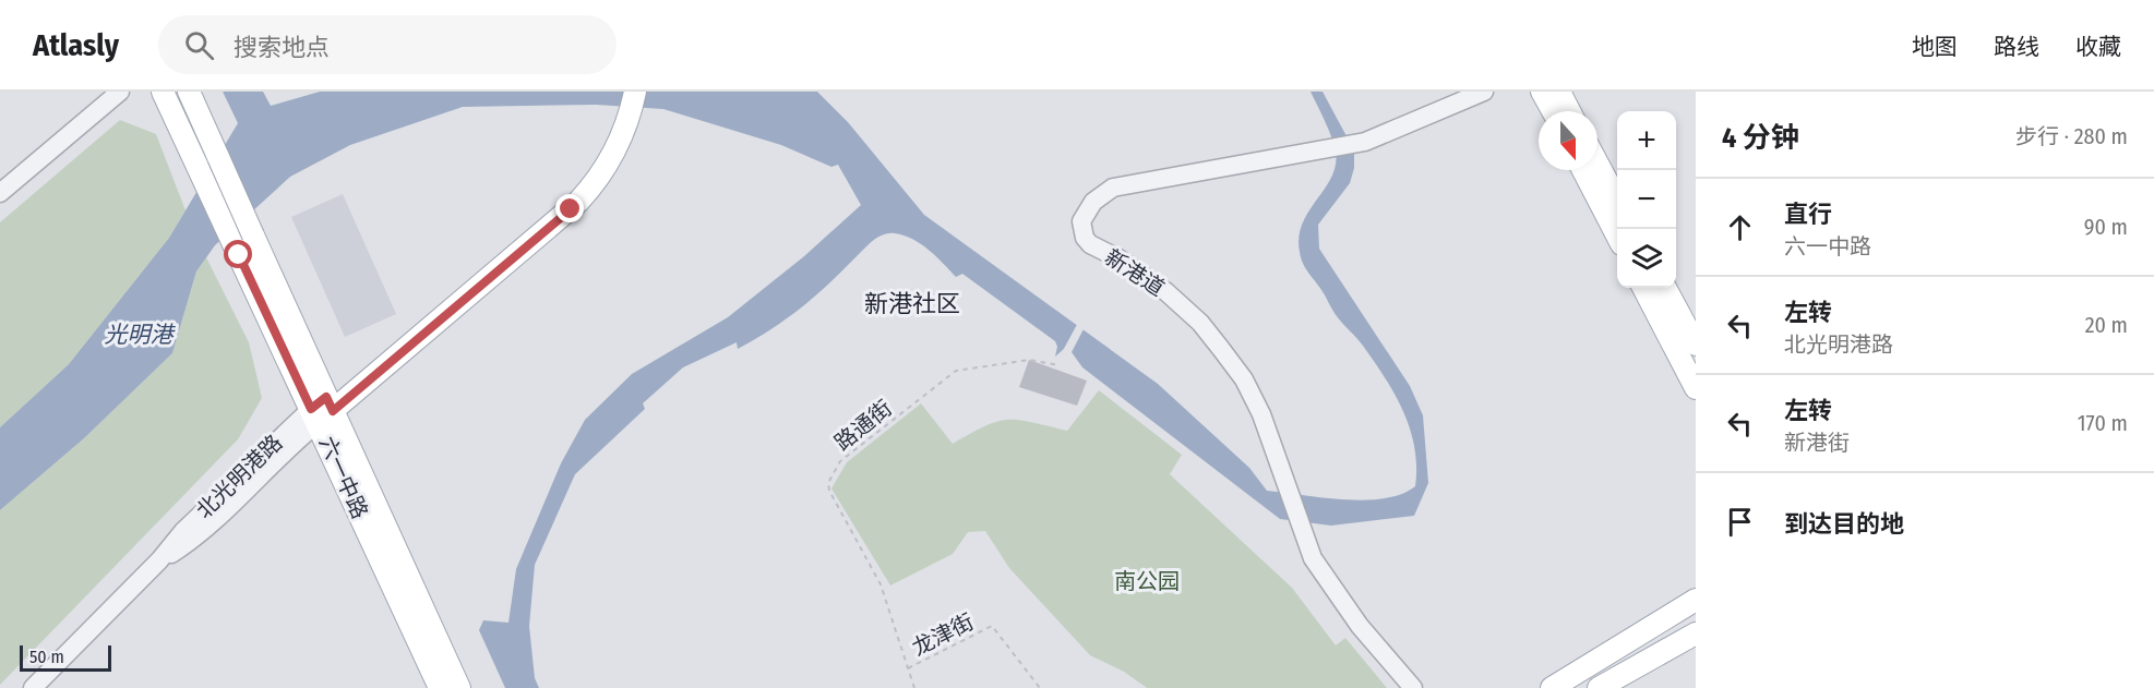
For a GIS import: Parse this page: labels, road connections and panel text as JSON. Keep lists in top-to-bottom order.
{
  "streets": {
    "main road": ["六一中路"],
    "street": ["新港道", "北光明港路"],
    "path": ["路通街", "龙津街"]
  },
  "crossings": [
    ["路通街", "龙津街"],
    ["北光明港路", "六一中路"]
  ],
  "districts": ["新港社区"],
  "water": ["光明港"],
  "parks": ["南公园"],
  "scale_bar": "50 m",
  "north": "bottom",
  "page": {
    "header": "Atlasly",
    "search": "搜索地点",
    "nav": ["地图", "路线", "收藏"],
    "heading": ["4 分钟", "步行 · 280 m"],
    "map_buttons": ["+", "−"],
    "list": [
      ["直行", "六一中路", "90 m"],
      ["左转", "北光明港路", "20 m"],
      ["左转", "新港街", "170 m"],
      "到达目的地"
    ],
    "scale": "50 m"
  }
}
